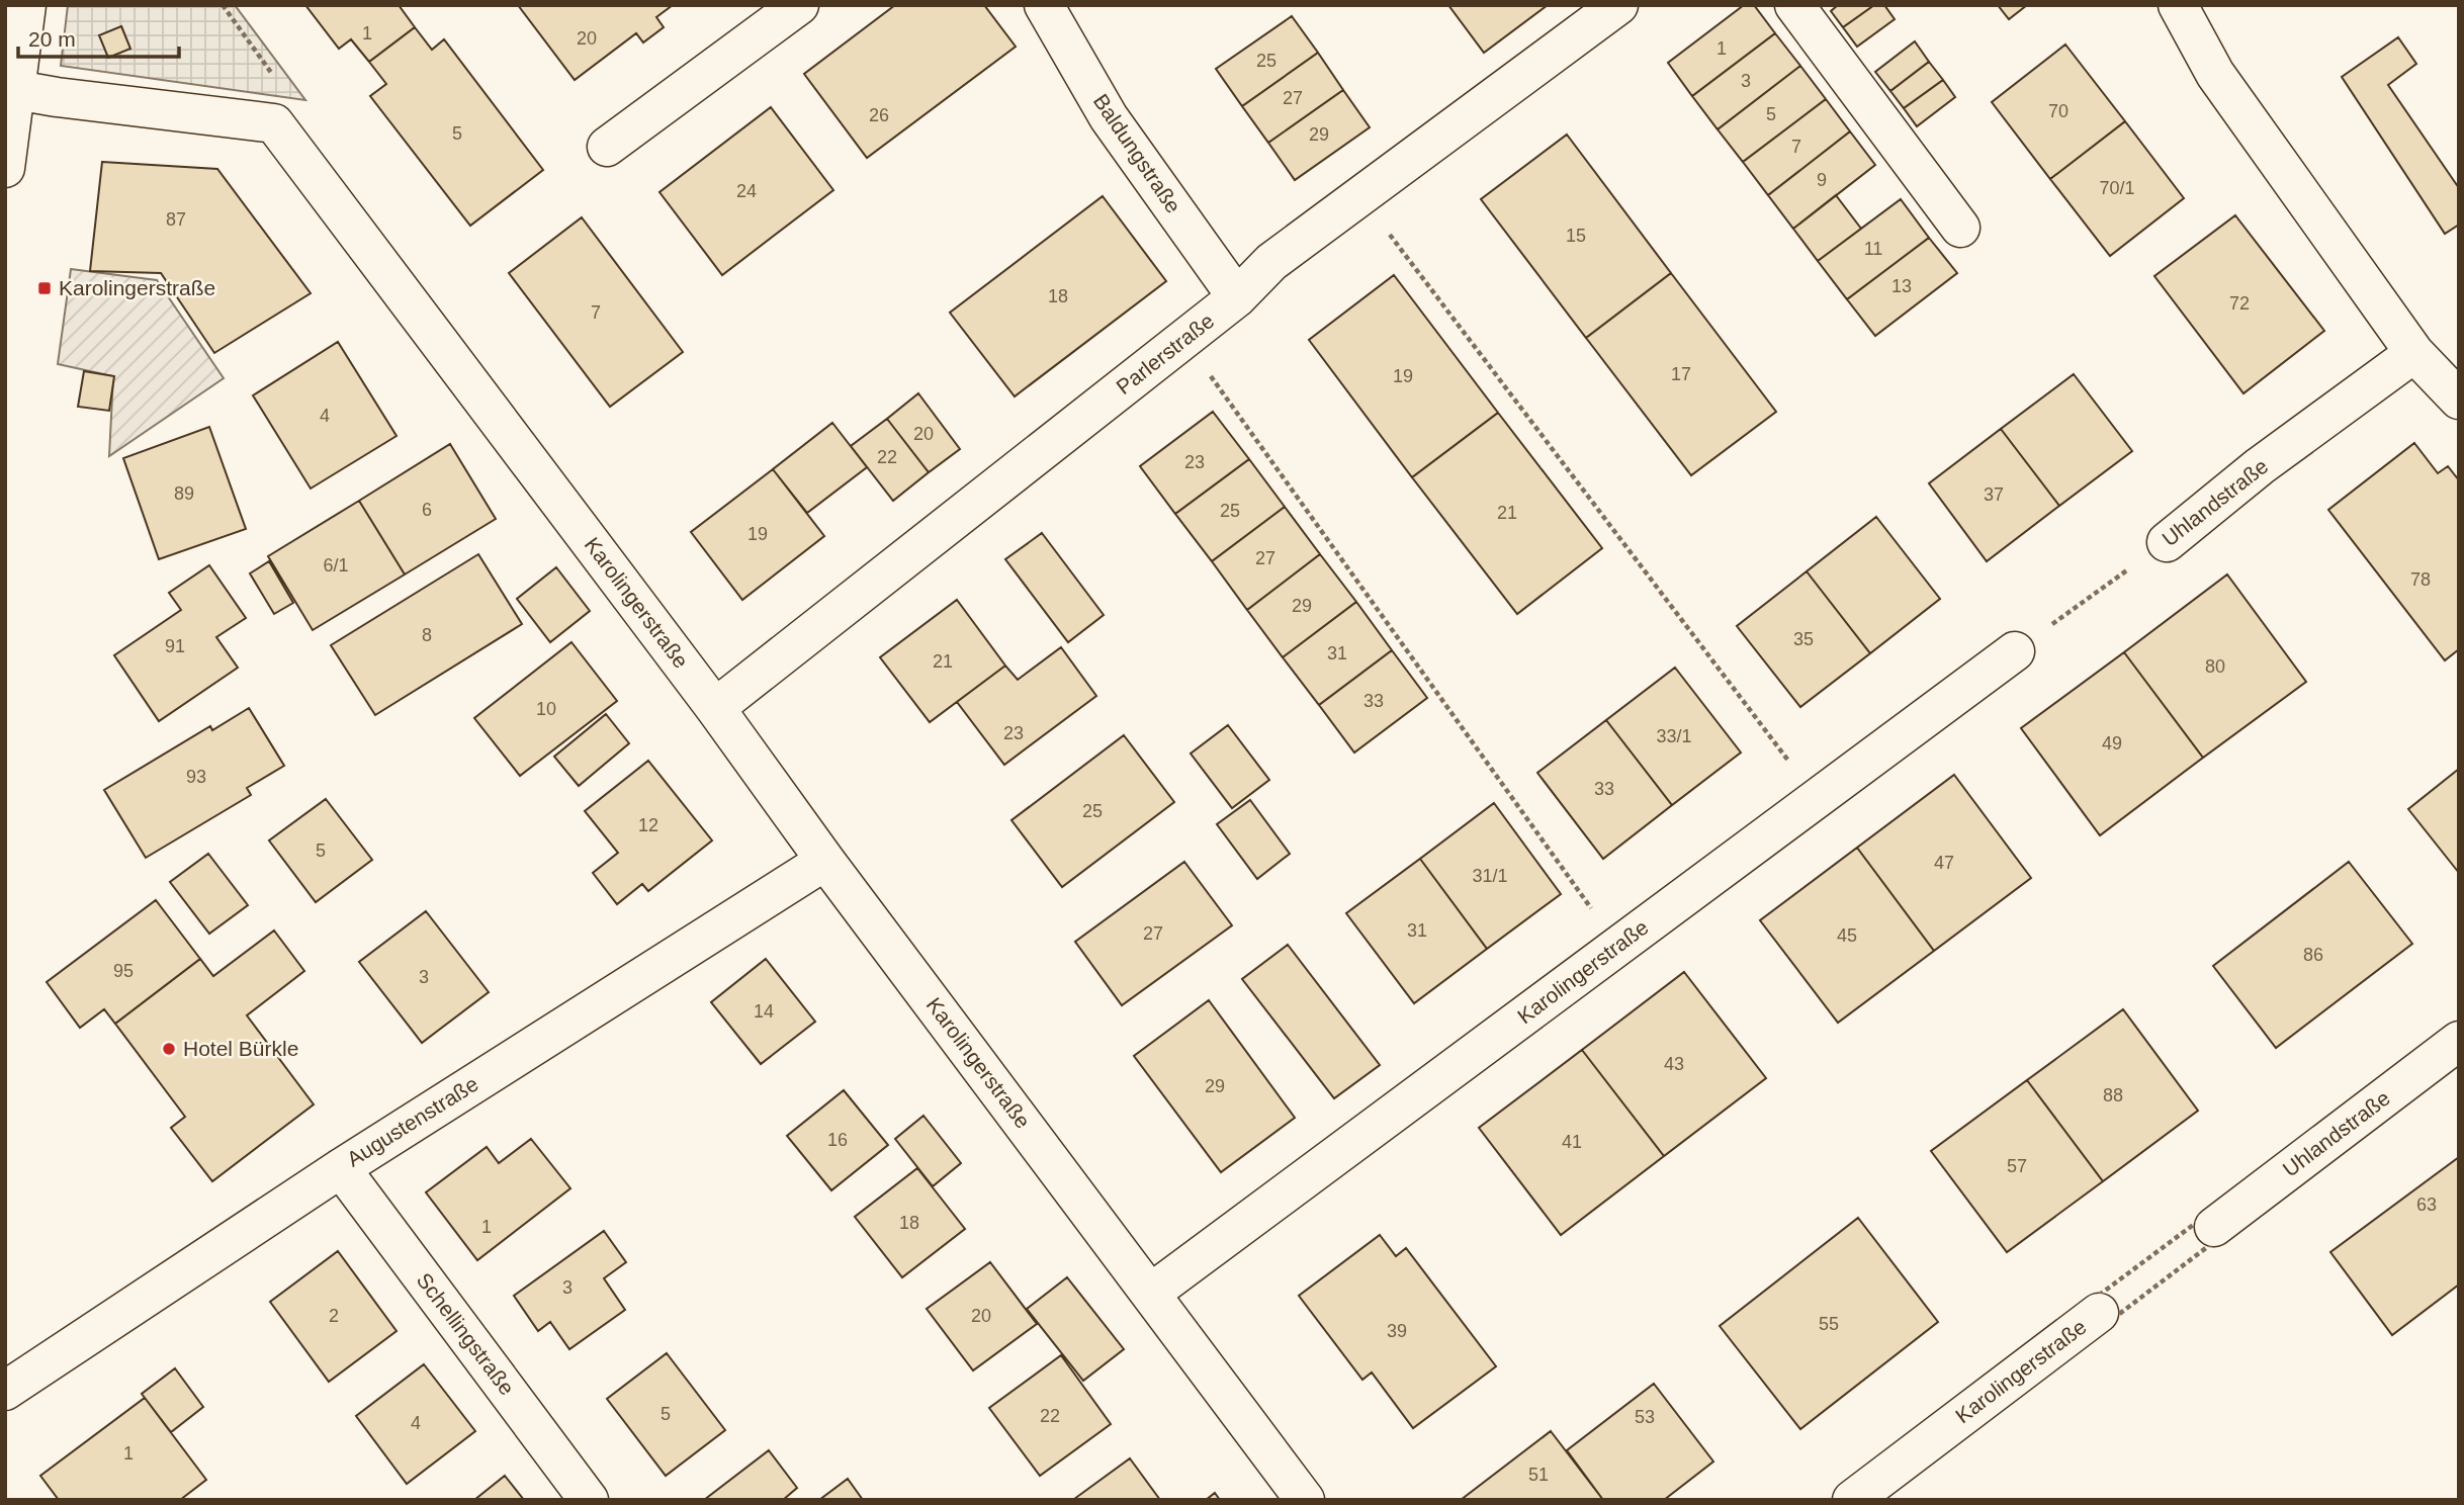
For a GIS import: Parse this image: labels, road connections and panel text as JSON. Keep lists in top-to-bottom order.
{
  "streets": {
    "street": [
      "Baldungstraße",
      "Parlerstraße",
      "Uhlandstraße",
      "Karolingerstraße",
      "Augustenstraße",
      "Schellingstraße"
    ]
  },
  "crossings": [
    ["Baldungstraße", "Parlerstraße"],
    ["Parlerstraße", "Karolingerstraße"],
    ["Uhlandstraße", "Karolingerstraße"],
    ["Karolingerstraße", "Augustenstraße"],
    ["Augustenstraße", "Schellingstraße"]
  ],
  "places": {
    "transit": ["Karolingerstraße"],
    "other": ["Hotel Bürkle"]
  },
  "house_numbers": [
    "1",
    "20",
    "1",
    "25",
    "3",
    "27",
    "70",
    "5",
    "26",
    "5",
    "29",
    "7",
    "9",
    "70/1",
    "24",
    "87",
    "15",
    "11",
    "13",
    "18",
    "72",
    "7",
    "17",
    "19",
    "4",
    "20",
    "22",
    "23",
    "89",
    "37",
    "6",
    "25",
    "21",
    "19",
    "27",
    "6/1",
    "78",
    "29",
    "8",
    "35",
    "91",
    "31",
    "21",
    "80",
    "33",
    "10",
    "23",
    "33/1",
    "49",
    "93",
    "33",
    "25",
    "12",
    "5",
    "47",
    "31/1",
    "31",
    "27",
    "45",
    "86",
    "95",
    "3",
    "14",
    "43",
    "29",
    "88",
    "16",
    "41",
    "57",
    "63",
    "18",
    "1",
    "3",
    "2",
    "20",
    "55",
    "39",
    "5",
    "22",
    "53",
    "4",
    "1",
    "51"
  ],
  "scale_bar": "20 m"
}
